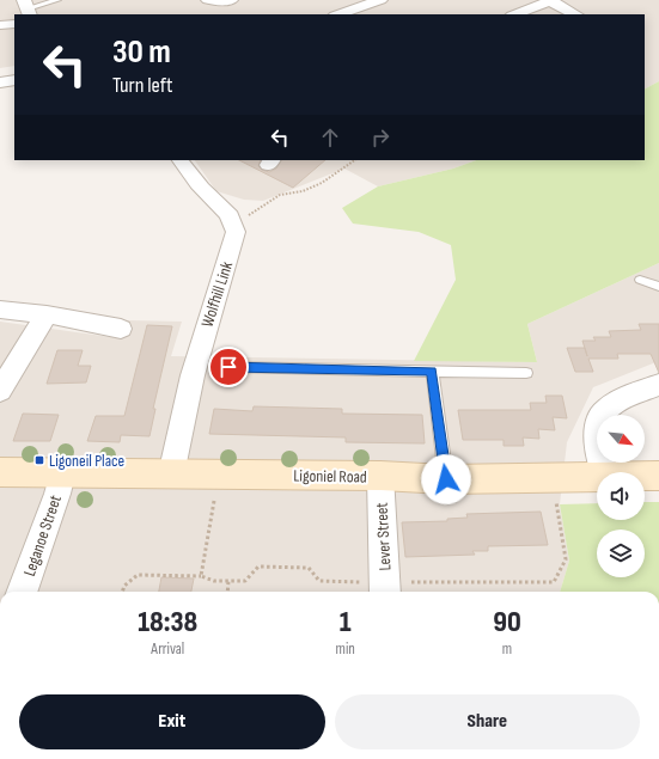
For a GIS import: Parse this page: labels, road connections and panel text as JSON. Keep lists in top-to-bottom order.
{
  "streets": {
    "street": [
      "Wolfhill Link",
      "Ligoniel Road",
      "Leganoe Street",
      "Lever Street"
    ]
  },
  "crossings": [
    ["Wolfhill Link", "Ligoniel Road"],
    ["Ligoniel Road", "Leganoe Street"],
    ["Ligoniel Road", "Lever Street"]
  ],
  "places": {
    "transit": ["Ligoneil Place"]
  },
  "north": "bottom right",
  "page": {
    "turn": ["30 m", "Turn left"],
    "eta": [
      "18:38",
      "Arrival",
      "1",
      "min",
      "90",
      "m"
    ],
    "buttons": ["Exit", "Share"]
  }
}
